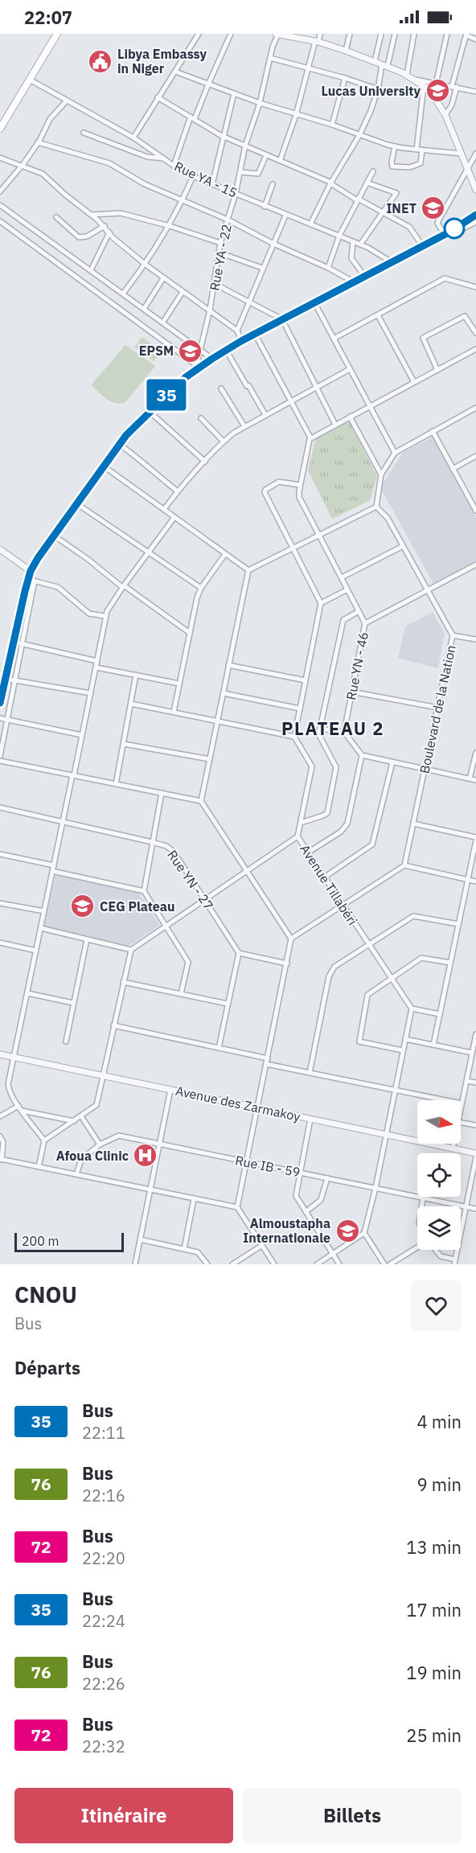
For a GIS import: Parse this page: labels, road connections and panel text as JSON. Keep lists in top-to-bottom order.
{
  "streets": {
    "street": [
      "Rue YA - 15",
      "Rue YA - 22",
      "Rue YN - 46",
      "Boulevard de la Nation",
      "Rue YN - 27",
      "Avenue Tillabéri",
      "Avenue des Zarmakoy",
      "Rue IB - 59"
    ]
  },
  "crossings": [
    ["Rue YA - 15", "Rue YA - 22"]
  ],
  "districts": ["PLATEAU 2"],
  "places": {
    "public building": ["Libya Embassy in Niger"],
    "school or university": [
      "Lucas University",
      "INET",
      "EPSM",
      "CEG Plateau",
      "Almoustapha Internationale"
    ],
    "hospital": ["Afoua Clinic"]
  },
  "lines": ["bus line 35"],
  "scale_bar": "200 m",
  "north": "right",
  "page": {
    "status": "22:07",
    "on_map": "35",
    "scale": "200 m",
    "heading": [
      ["CNOU", "Bus"],
      "Départs"
    ],
    "list": [
      {
        "mark": "35",
        "name": "Bus",
        "note": "22:11",
        "value": "4 min"
      },
      {
        "mark": "76",
        "name": "Bus",
        "note": "22:16",
        "value": "9 min"
      },
      {
        "mark": "72",
        "name": "Bus",
        "note": "22:20",
        "value": "13 min"
      },
      {
        "mark": "35",
        "name": "Bus",
        "note": "22:24",
        "value": "17 min"
      },
      {
        "mark": "76",
        "name": "Bus",
        "note": "22:26",
        "value": "19 min"
      },
      {
        "mark": "72",
        "name": "Bus",
        "note": "22:32",
        "value": "25 min"
      }
    ],
    "buttons": ["Itinéraire", "Billets"]
  }
}
